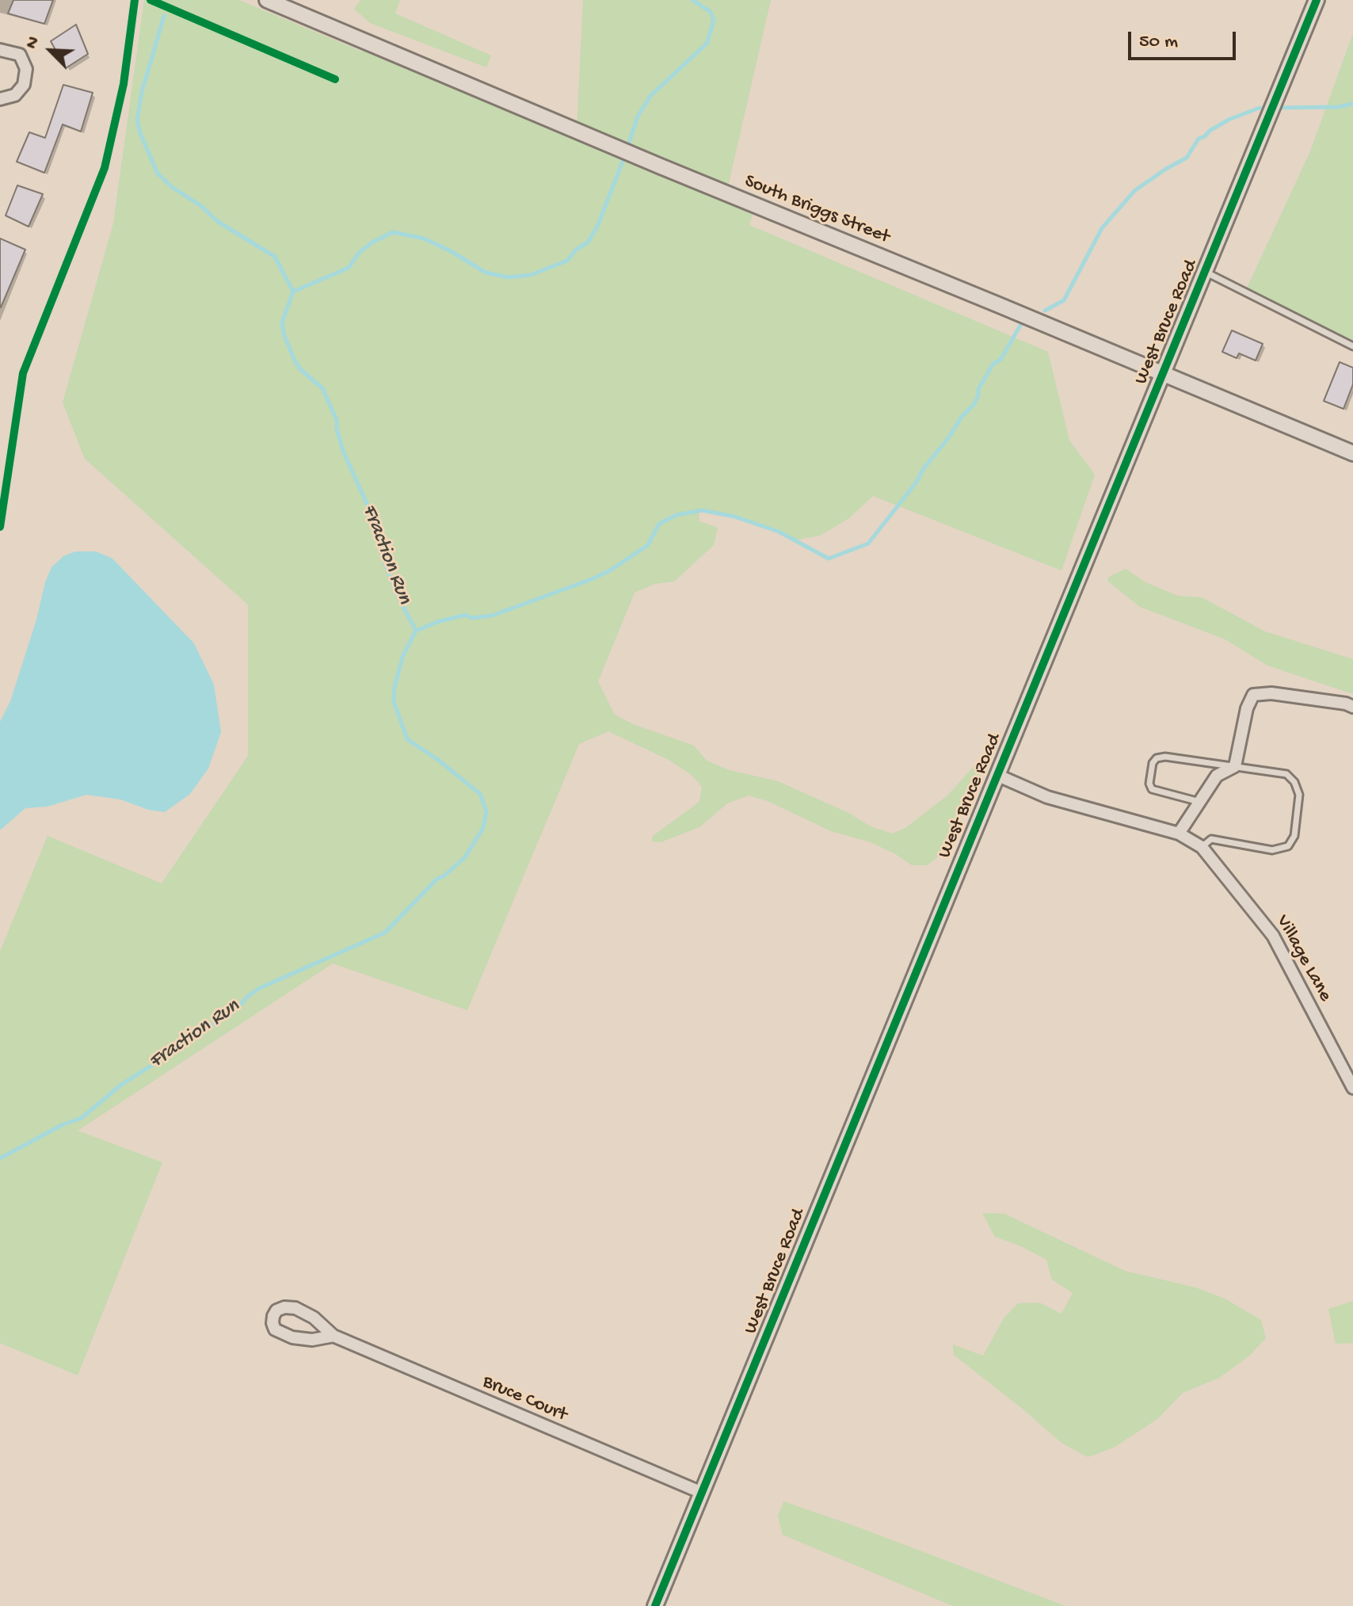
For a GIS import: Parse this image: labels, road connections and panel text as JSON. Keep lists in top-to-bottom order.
{
  "streets": {
    "street": [
      "South Briggs Street",
      "West Bruce Road",
      "Village Lane",
      "Bruce Court"
    ]
  },
  "crossings": [
    ["South Briggs Street", "West Bruce Road"],
    ["West Bruce Road", "Village Lane"],
    ["West Bruce Road", "Bruce Court"]
  ],
  "water": ["Fraction Run"],
  "scale_bar": "50 m",
  "north": "top left"
}
